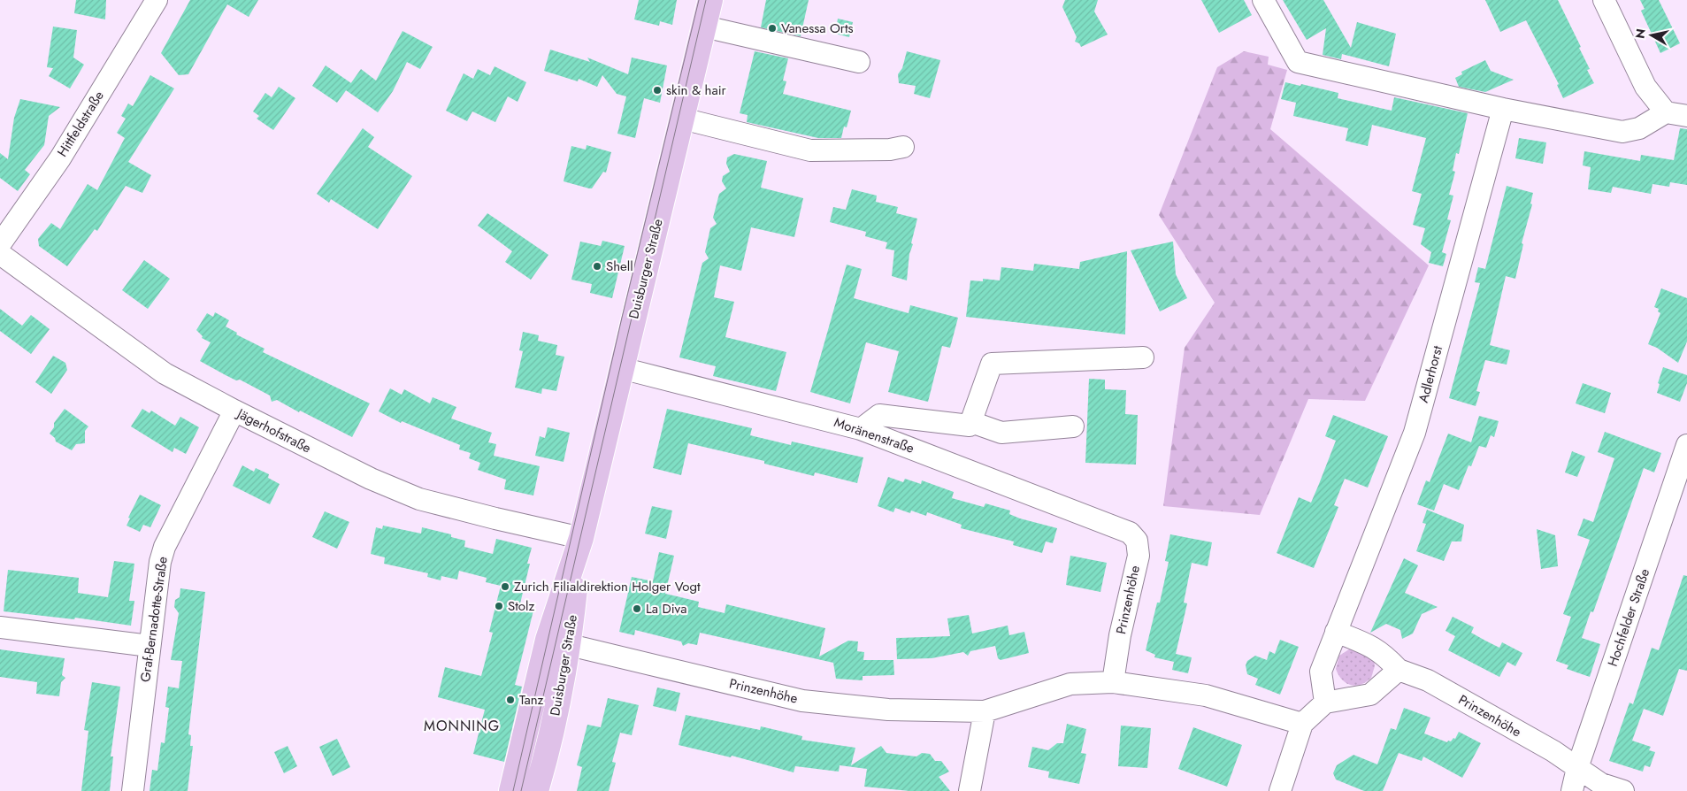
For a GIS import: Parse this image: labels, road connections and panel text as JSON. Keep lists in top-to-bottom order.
{
  "streets": {
    "main road": ["Duisburger Straße"],
    "street": [
      "Hittfeldstraße",
      "Adlerhorst",
      "Jägerhofstraße",
      "Moränenstraße",
      "Prinzenhöhe",
      "Hochfelder Straße",
      "Graf-Bernadotte-Straße"
    ]
  },
  "crossings": [
    ["Duisburger Straße", "Jägerhofstraße"],
    ["Duisburger Straße", "Moränenstraße"],
    ["Duisburger Straße", "Prinzenhöhe"],
    ["Adlerhorst", "Prinzenhöhe"],
    ["Jägerhofstraße", "Graf-Bernadotte-Straße"],
    ["Moränenstraße", "Prinzenhöhe"],
    ["Prinzenhöhe", "Hochfelder Straße"]
  ],
  "districts": ["MONNING"],
  "places": [
    "Vanessa Orts",
    "skin & hair",
    "Shell",
    "Zurich Filialdirektion Holger Vogt",
    "Stolz",
    "La Diva",
    "Tanz"
  ],
  "north": "left"
}
